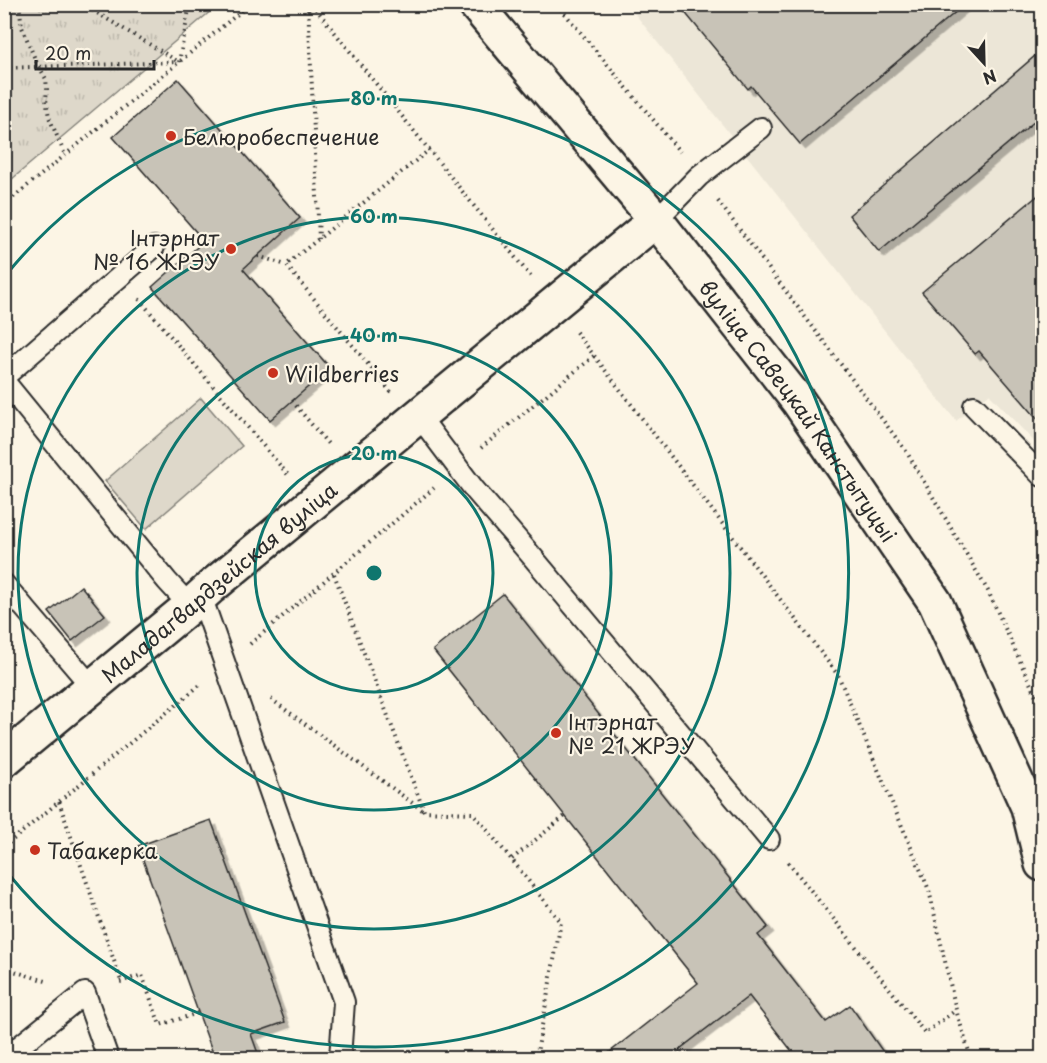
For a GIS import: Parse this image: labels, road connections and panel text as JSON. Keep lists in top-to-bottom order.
{
  "streets": {
    "main road": ["вуліца Савецкай Канстытуцыі", "Маладагвардзейская вуліца"]
  },
  "crossings": [
    ["вуліца Савецкай Канстытуцыі", "Маладагвардзейская вуліца"]
  ],
  "places": [
    "Белюробеспечение",
    "Інтэрнат № 16 ЖРЭУ",
    "Wildberries",
    "Інтэрнат № 21 ЖРЭУ",
    "Табакерка"
  ],
  "scale_bar": "20 m",
  "north": "bottom",
  "rings": [
    "80 m",
    "60 m",
    "40 m",
    "20 m"
  ]
}
